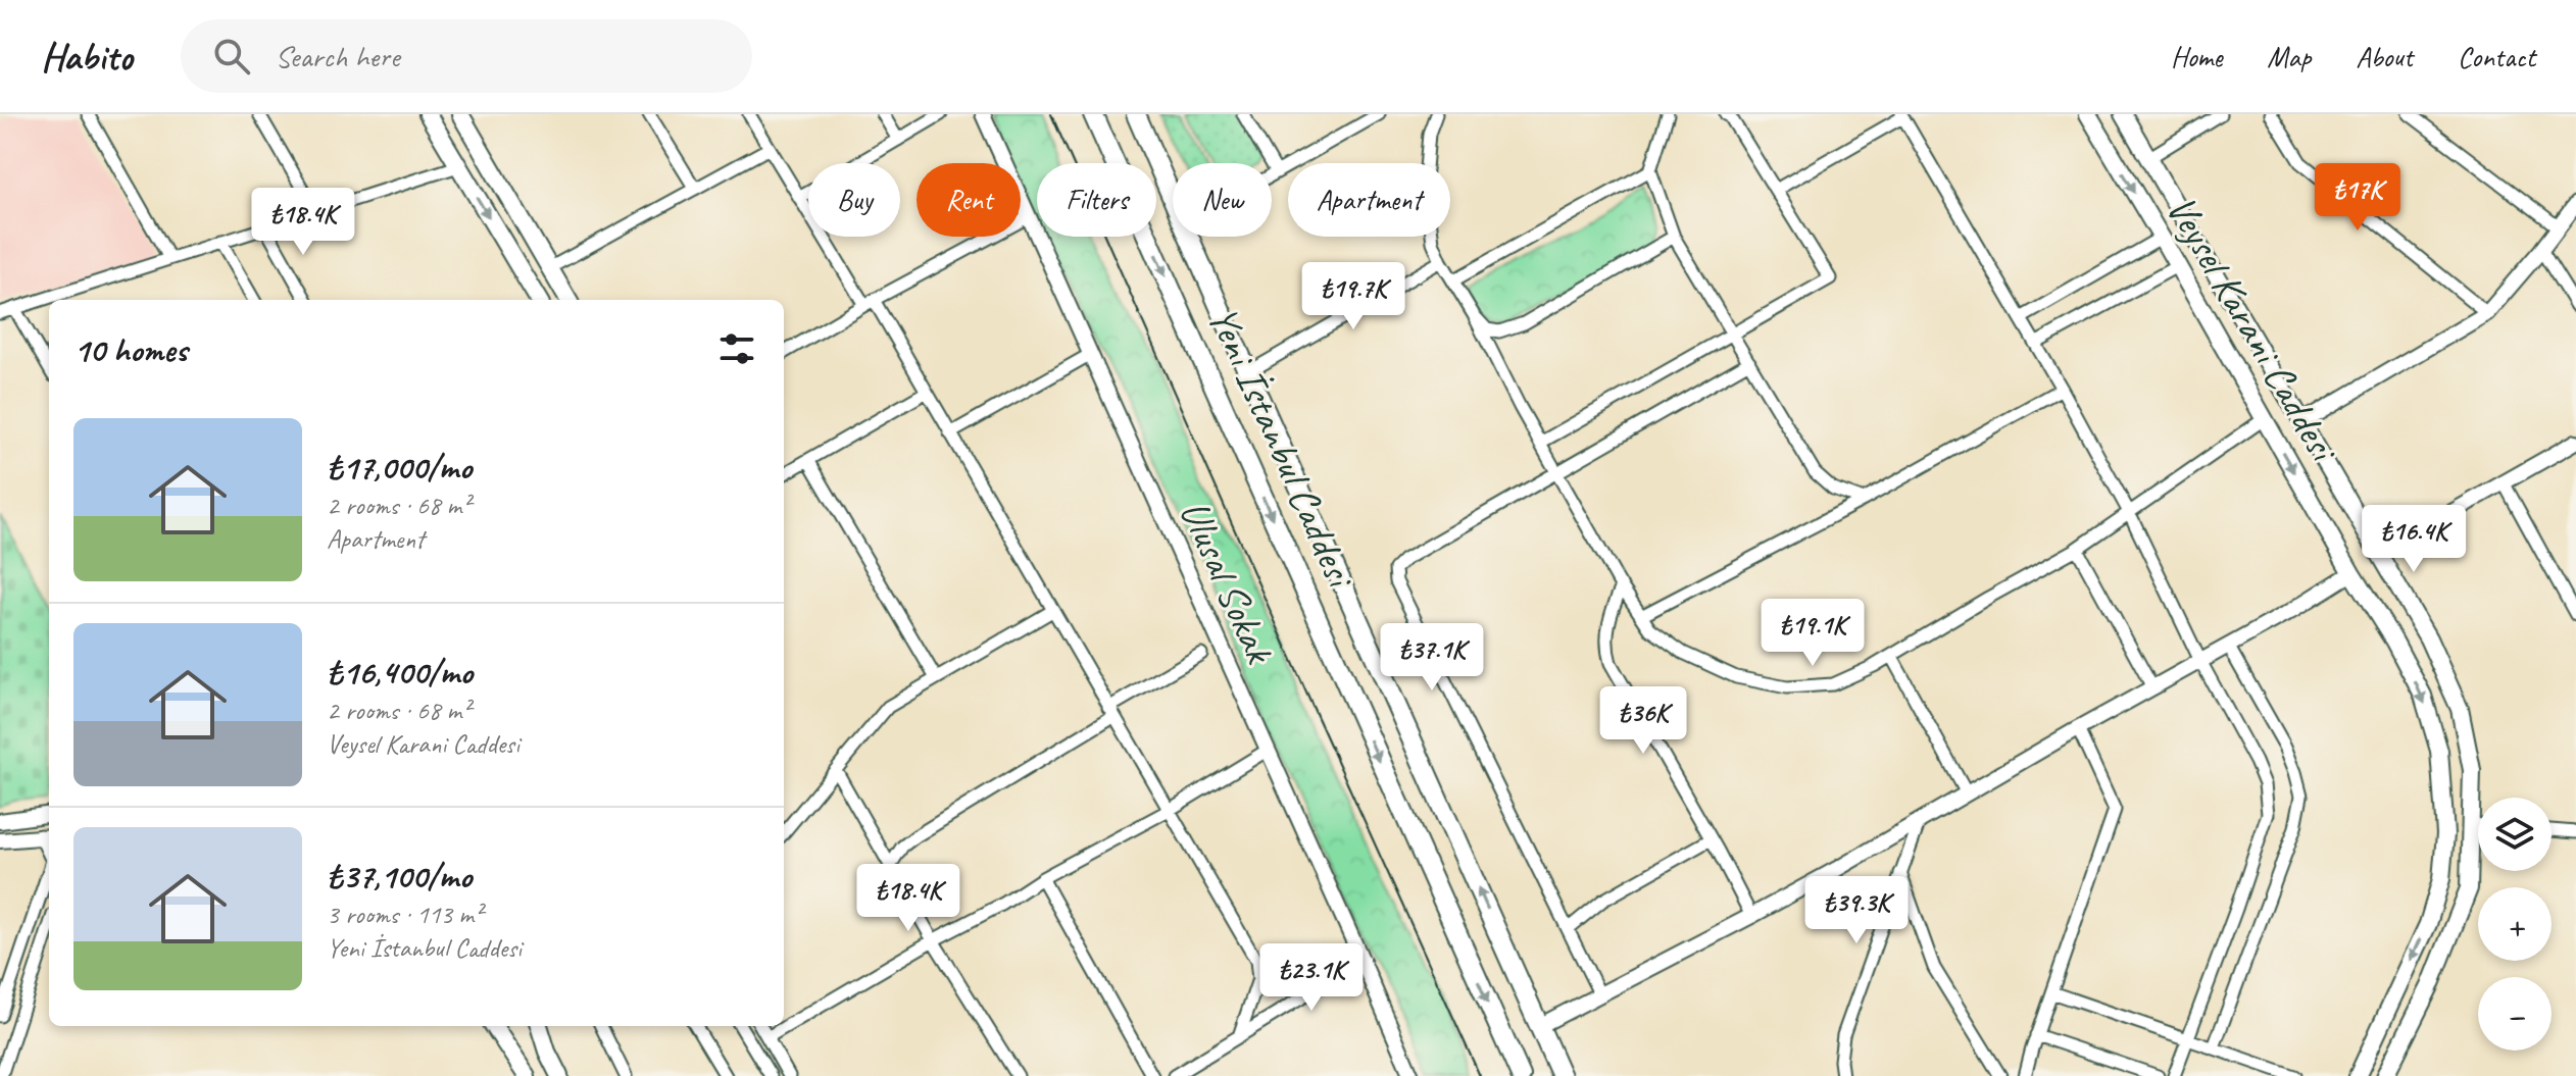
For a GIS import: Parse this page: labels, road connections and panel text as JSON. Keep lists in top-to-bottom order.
{
  "streets": {
    "highway": ["Yeni İstanbul Caddesi"],
    "main road": ["Veysel Karani Caddesi"],
    "street": ["Ulusal Sokak"]
  },
  "page": {
    "header": "Habito",
    "search": "Search here",
    "nav": [
      "Home",
      "Map",
      "About",
      "Contact"
    ],
    "price": [
      "₺17K",
      "₺18.4K",
      "₺19.7K",
      "₺16.4K",
      "₺19.1K",
      "₺37.1K",
      "₺36K",
      "₺18.4K",
      "₺39.3K",
      "₺23.1K"
    ],
    "chip": [
      "Buy",
      "Rent",
      "Filters",
      "New",
      "Apartment"
    ],
    "heading": "10 homes",
    "list": [
      {
        "name": "₺17,000/mo",
        "note": "2 rooms · 68 m² · Apartment"
      },
      {
        "name": "₺16,400/mo",
        "note": "2 rooms · 68 m² · Veysel Karani Caddesi"
      },
      {
        "name": "₺37,100/mo",
        "note": "3 rooms · 113 m² · Yeni İstanbul Caddesi"
      }
    ],
    "map_buttons": ["+", "−"]
  }
}
